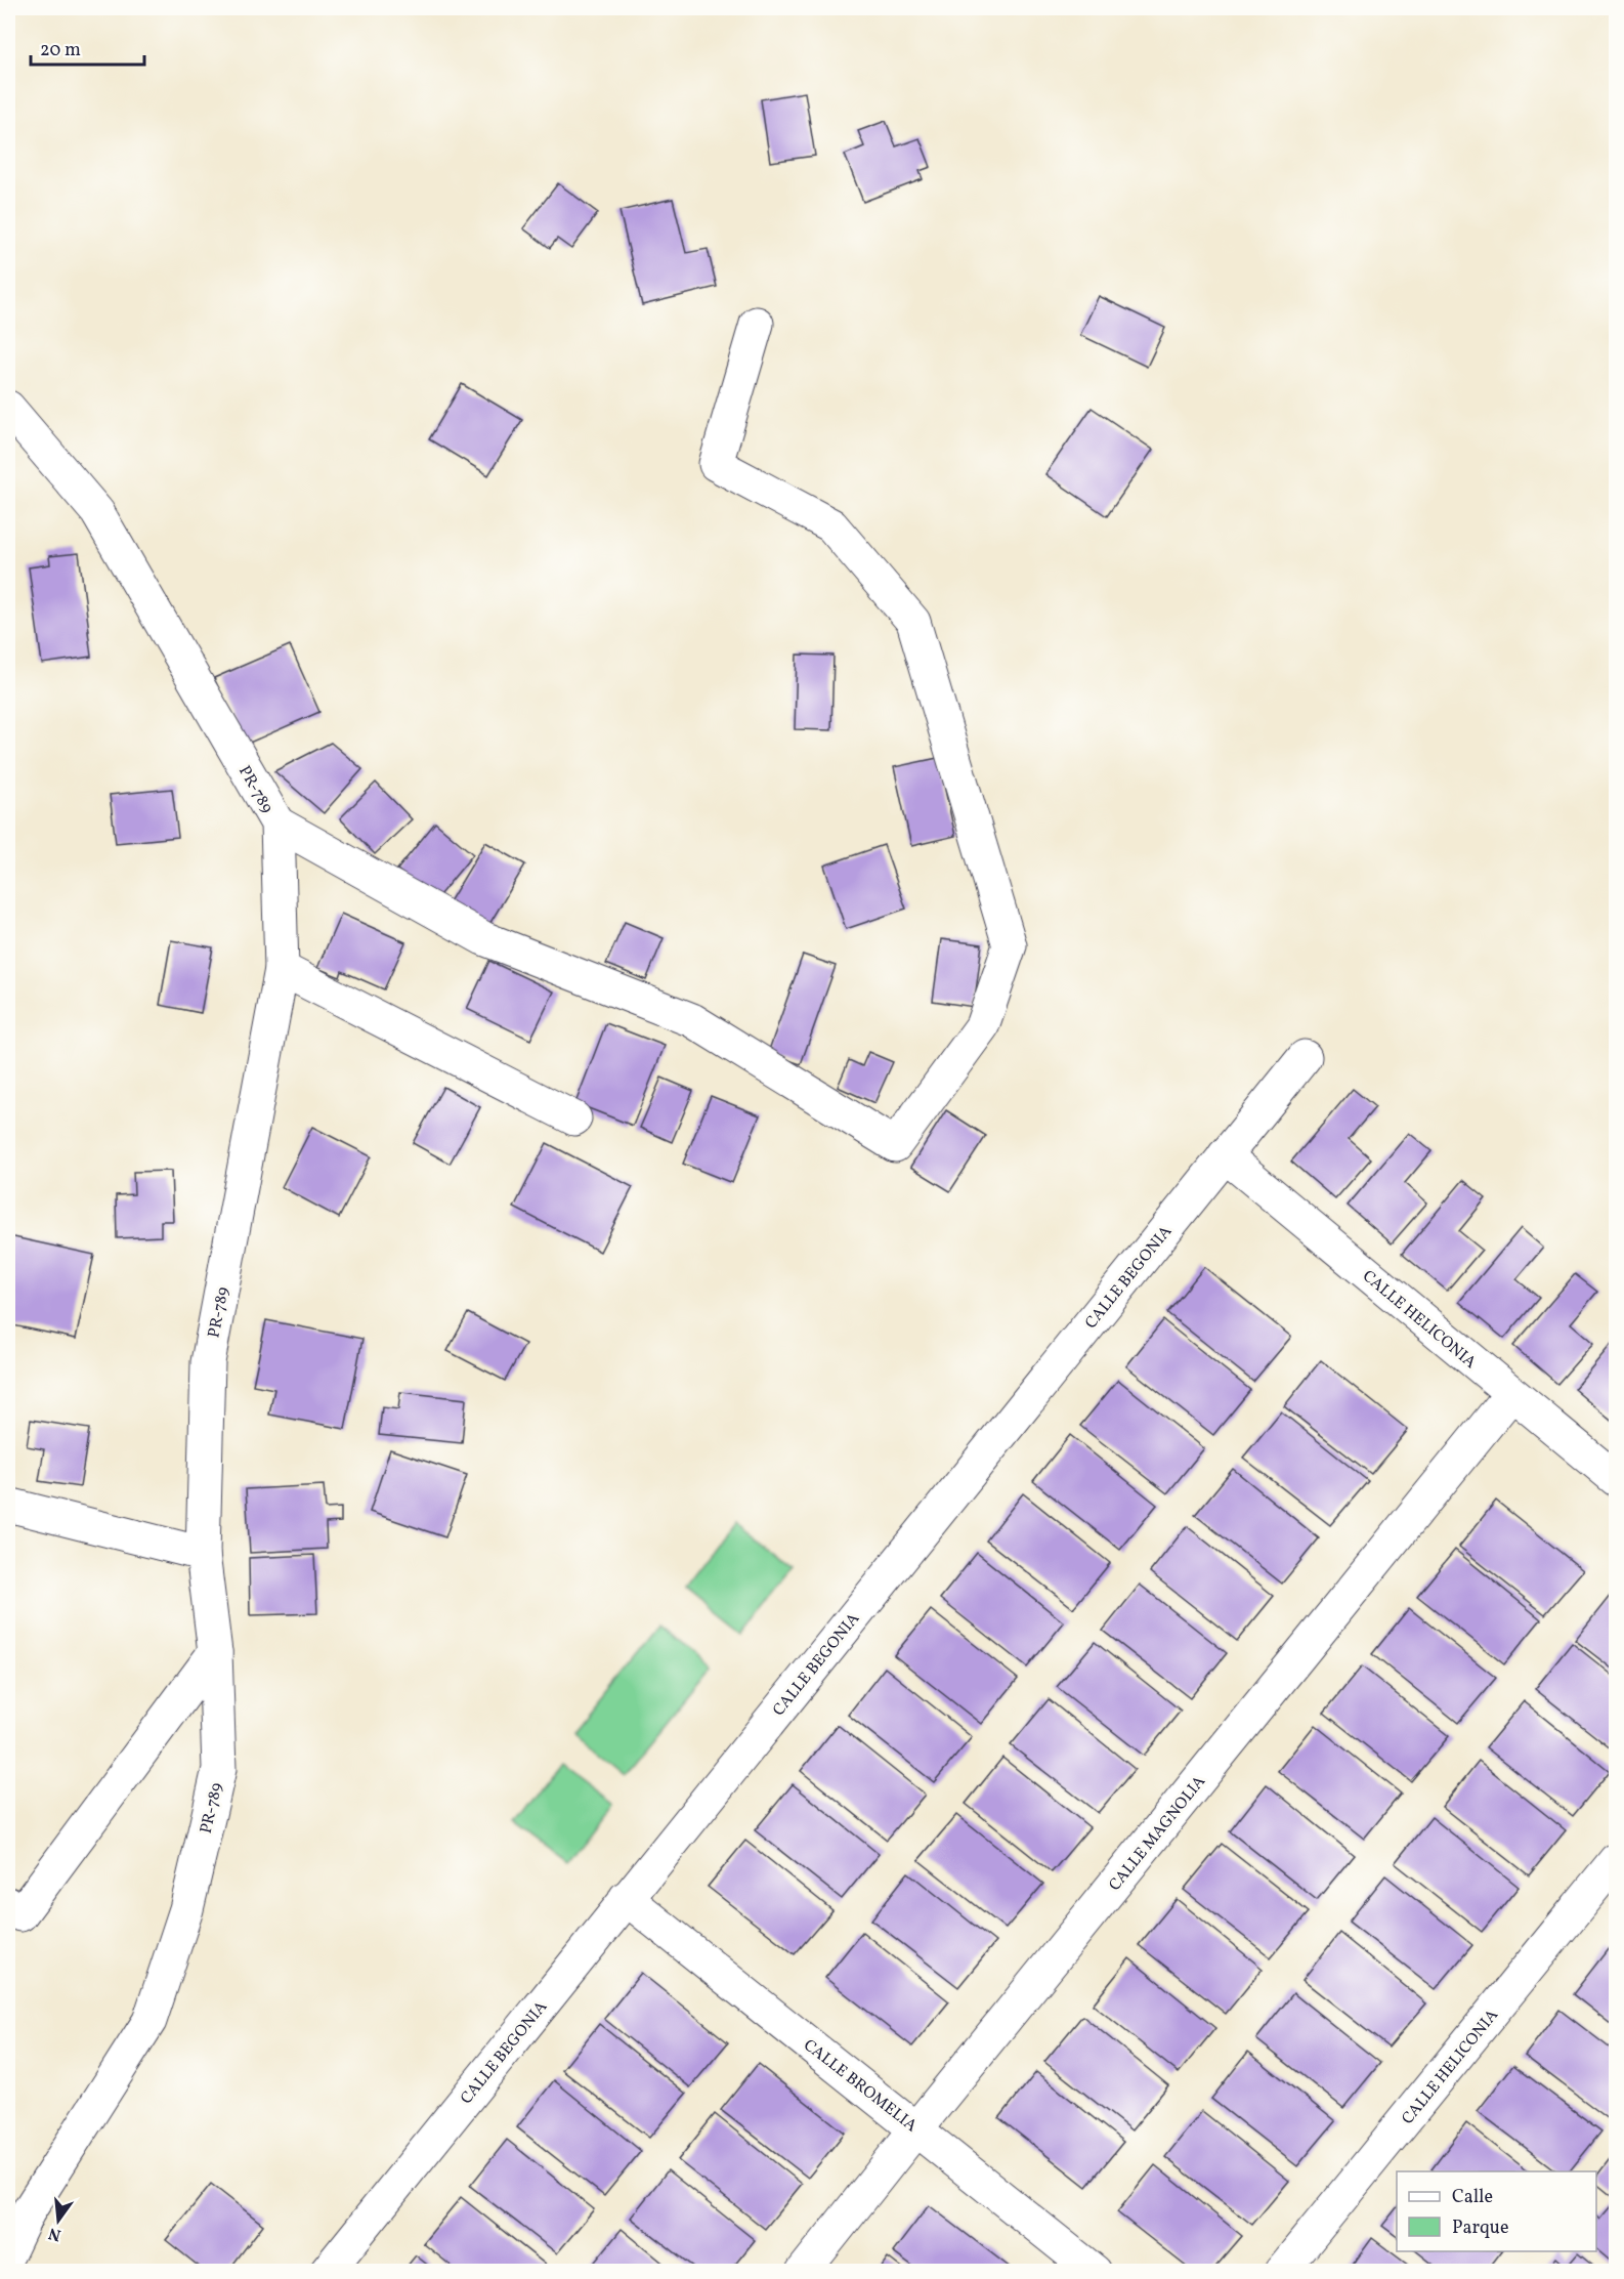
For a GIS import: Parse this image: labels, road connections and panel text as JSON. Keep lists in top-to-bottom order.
{
  "streets": {
    "street": [
      "PR-789",
      "CALLE BEGONIA",
      "CALLE HELICONIA",
      "CALLE MAGNOLIA",
      "CALLE BROMELIA"
    ]
  },
  "crossings": [
    ["CALLE BEGONIA", "CALLE HELICONIA"],
    ["CALLE BEGONIA", "CALLE BROMELIA"],
    ["CALLE HELICONIA", "CALLE MAGNOLIA"],
    ["CALLE MAGNOLIA", "CALLE BROMELIA"]
  ],
  "legend": ["Calle", "Parque"],
  "scale_bar": "20 m",
  "north": "bottom"
}
